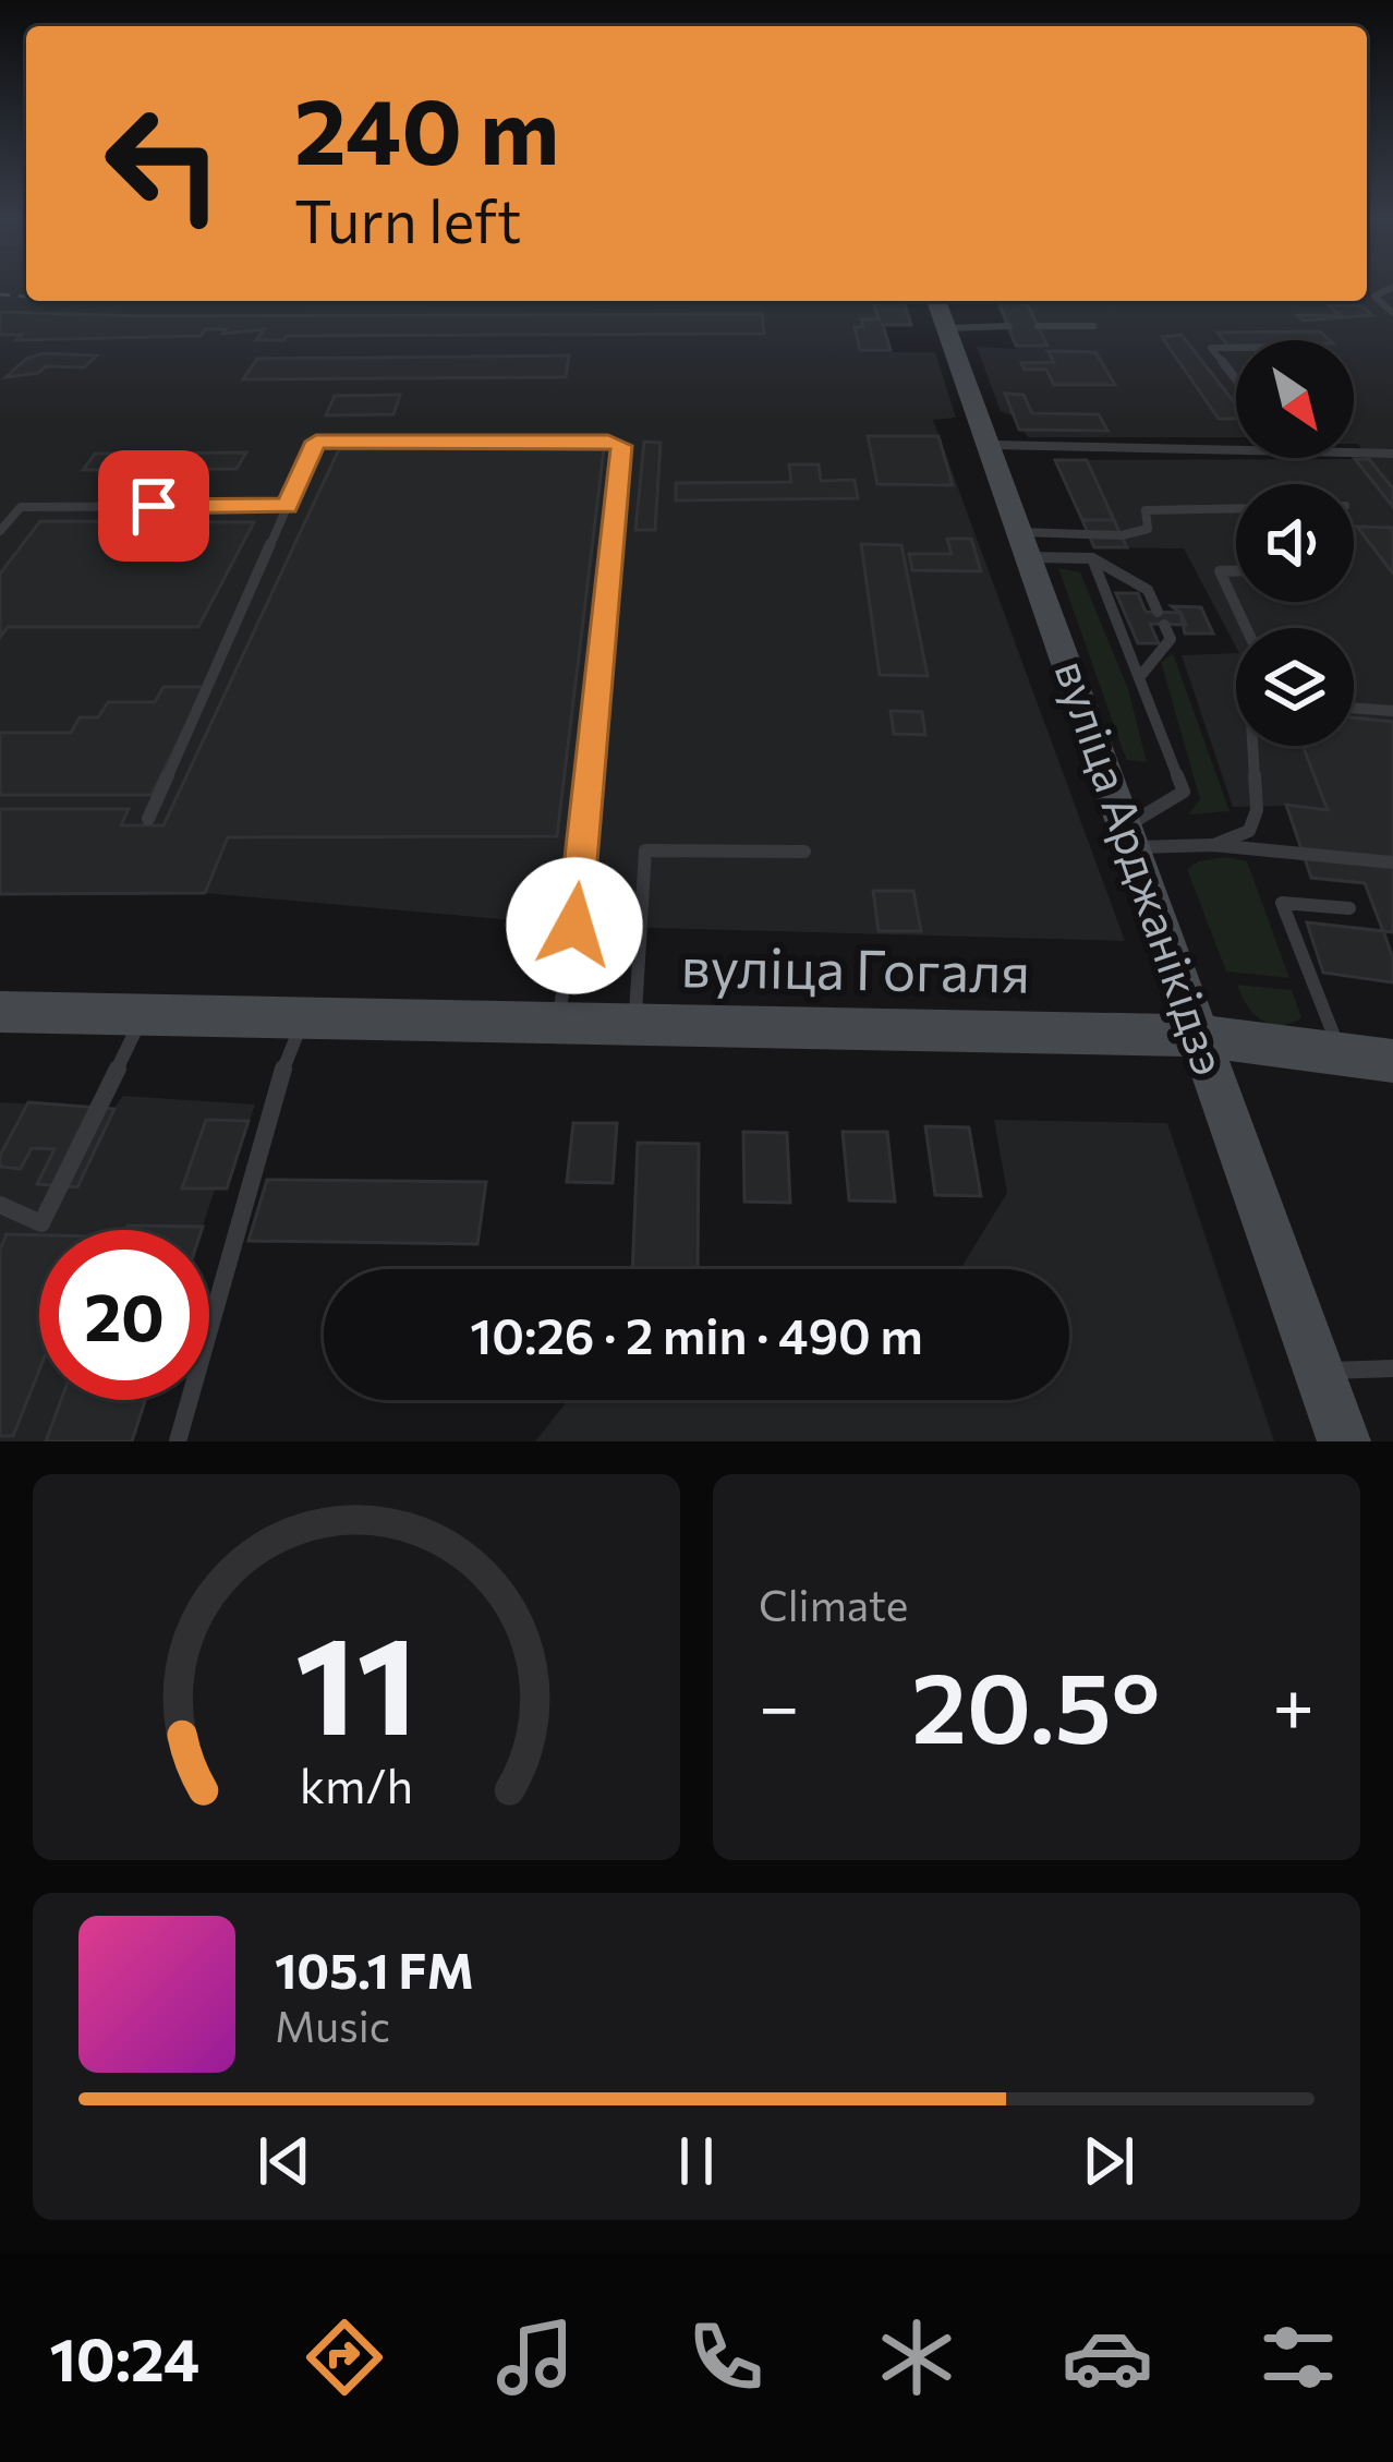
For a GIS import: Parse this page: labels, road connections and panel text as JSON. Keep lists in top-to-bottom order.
{
  "streets": {
    "main road": ["вуліца Арджанікідзэ", "вуліца Гогаля"]
  },
  "crossings": [
    ["вуліца Арджанікідзэ", "вуліца Гогаля"]
  ],
  "north": "bottom right",
  "page": {
    "turn": ["240 m", "Turn left"],
    "limit": "20",
    "trip": "10:26 · 2 min · 490 m",
    "tile": "Climate",
    "heat": ["−", "20.5°", "+"],
    "song": ["105.1 FM", "Music"],
    "tabs": "10:24",
    "gauge": ["11", "km/h"]
  }
}
